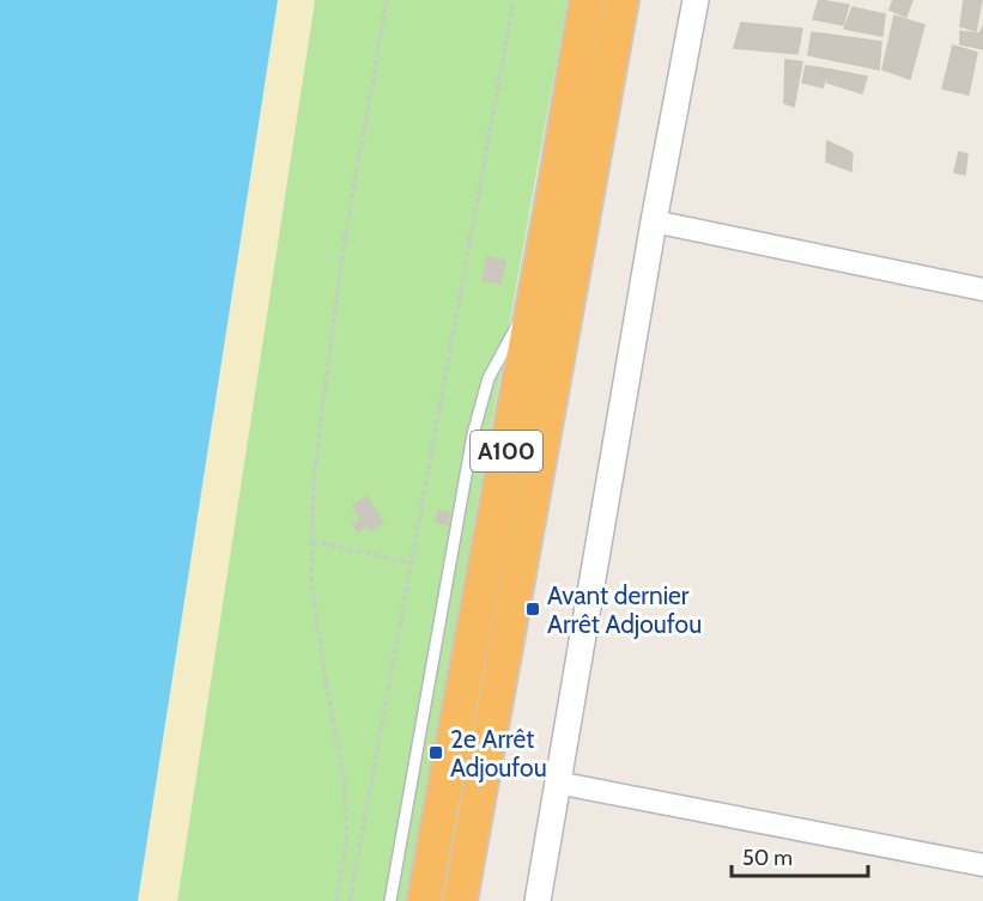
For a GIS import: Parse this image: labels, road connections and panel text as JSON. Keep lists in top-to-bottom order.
{
  "streets": {
    "highway": ["A100"]
  },
  "places": {
    "transit": ["Avant dernier Arrêt Adjoufou", "2e Arrêt Adjoufou"]
  },
  "scale_bar": "50 m"
}
